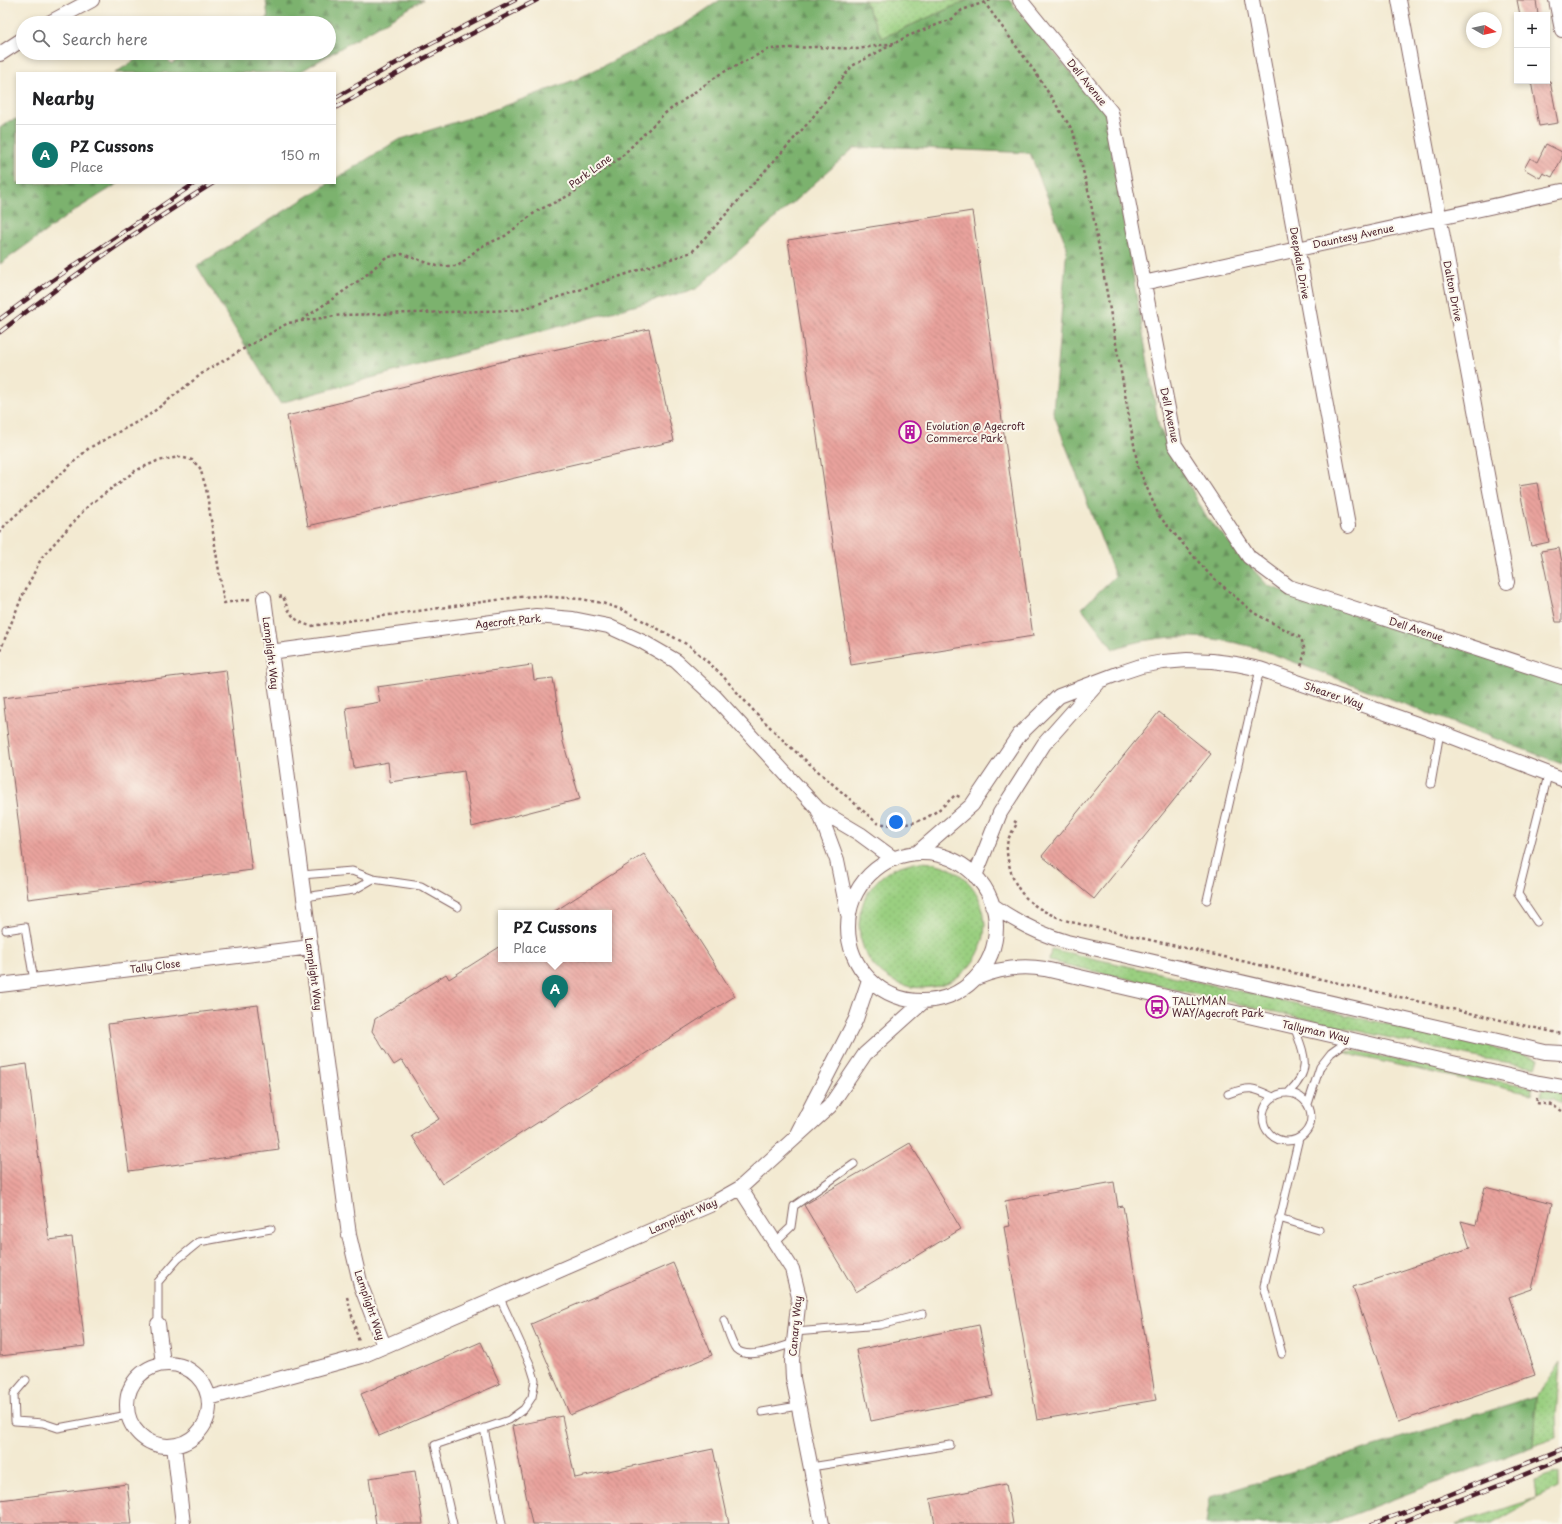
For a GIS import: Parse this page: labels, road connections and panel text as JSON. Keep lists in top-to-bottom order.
{
  "streets": {
    "street": [
      "Dell Avenue",
      "Dauntesy Avenue",
      "Deepdale Drive",
      "Dalton Drive",
      "Agecroft Park",
      "Lamplight Way",
      "Shearer Way",
      "Tally Close",
      "Tallyman Way",
      "Canary Way"
    ],
    "path": ["Park Lane"]
  },
  "crossings": [
    ["Dell Avenue", "Dauntesy Avenue"],
    ["Dauntesy Avenue", "Deepdale Drive"],
    ["Dauntesy Avenue", "Dalton Drive"],
    ["Agecroft Park", "Lamplight Way"],
    ["Lamplight Way", "Tally Close"],
    ["Lamplight Way", "Canary Way"]
  ],
  "places": {
    "building": ["Evolution @ Agecroft Commerce Park"],
    "bus stop": ["TALLYMAN WAY/Agecroft Park"]
  },
  "north": "right",
  "page": {
    "map_buttons": ["+", "−"],
    "search": "Search here",
    "heading": "Nearby",
    "list": [
      {
        "mark": "A",
        "name": "PZ Cussons",
        "note": "Place",
        "value": "150 m"
      }
    ],
    "popup": ["PZ Cussons", "Place"],
    "pins": "A"
  }
}
